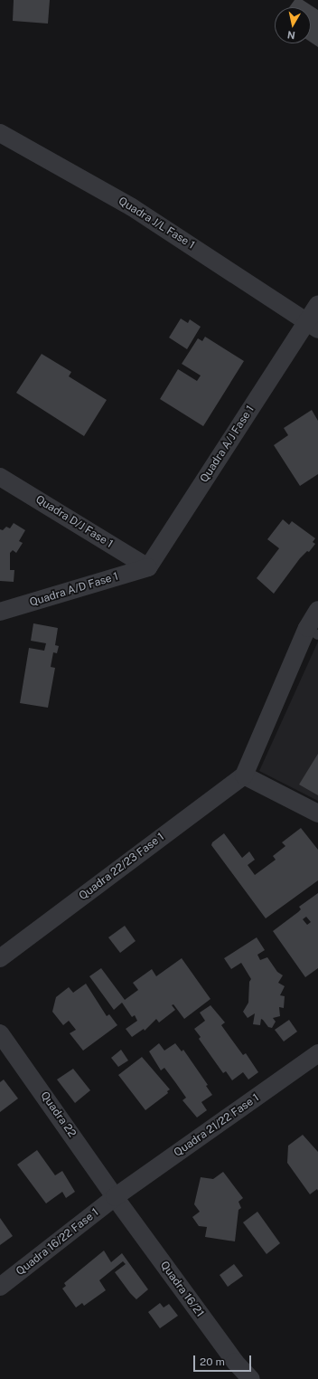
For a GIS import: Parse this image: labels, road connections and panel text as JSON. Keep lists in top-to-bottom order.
{
  "streets": {
    "street": [
      "Quadra J/L Fase 1",
      "Quadra A/J Fase 1",
      "Quadra D/J Fase 1",
      "Quadra A/D Fase 1",
      "Quadra 22/23 Fase 1",
      "Quadra 22",
      "Quadra 21/22 Fase 1",
      "Quadra 16/22 Fase 1",
      "Quadra 16/21"
    ]
  },
  "crossings": [
    ["Quadra J/L Fase 1", "Quadra A/J Fase 1"],
    ["Quadra A/J Fase 1", "Quadra D/J Fase 1"],
    ["Quadra A/J Fase 1", "Quadra A/D Fase 1"],
    ["Quadra D/J Fase 1", "Quadra A/D Fase 1"],
    ["Quadra 22", "Quadra 21/22 Fase 1"],
    ["Quadra 22", "Quadra 16/22 Fase 1"],
    ["Quadra 22", "Quadra 16/21"],
    ["Quadra 21/22 Fase 1", "Quadra 16/22 Fase 1"],
    ["Quadra 21/22 Fase 1", "Quadra 16/21"],
    ["Quadra 16/22 Fase 1", "Quadra 16/21"]
  ],
  "scale_bar": "20 m",
  "north": "bottom"
}
